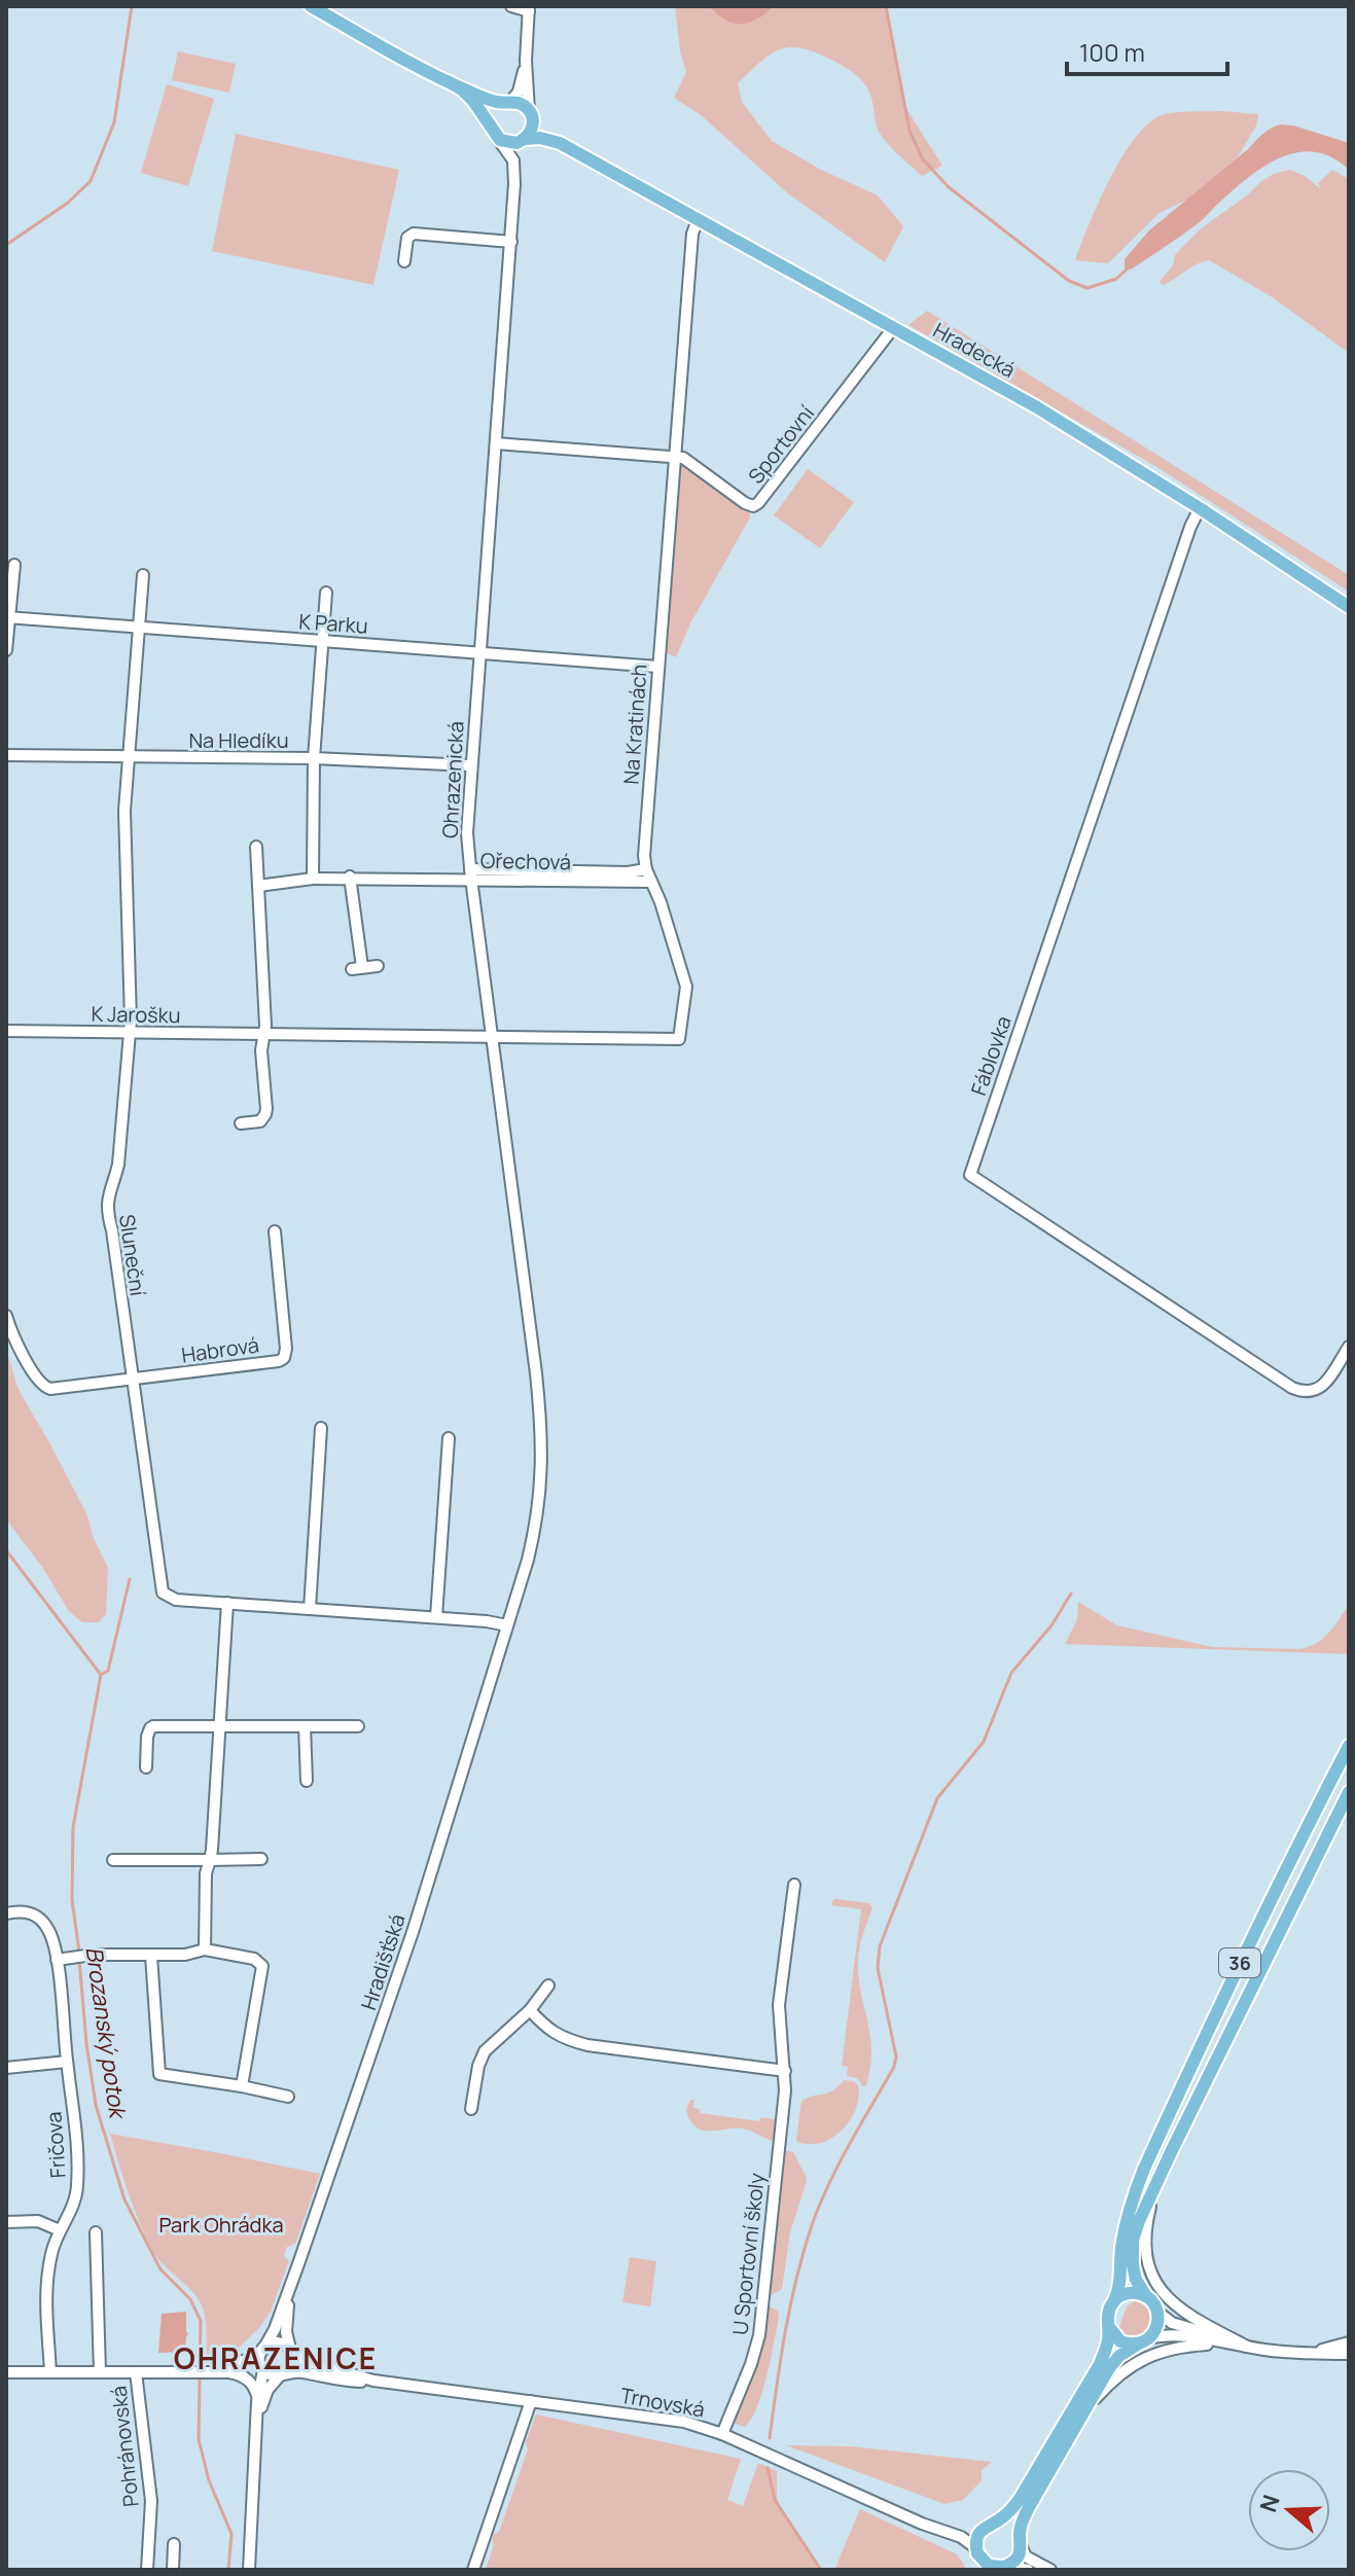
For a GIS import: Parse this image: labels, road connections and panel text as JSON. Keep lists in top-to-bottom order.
{
  "streets": {
    "main road": ["Hradecká", "36"],
    "street": [
      "Sportovní",
      "K Parku",
      "Na Kratinách",
      "Na Hledíku",
      "Ohrazenická",
      "Ořechová",
      "K Jarošku",
      "Fáblovka",
      "Sluneční",
      "Habrová",
      "Hradišťská",
      "Fričova",
      "U Sportovní školy",
      "Trnovská",
      "Pohránovská"
    ]
  },
  "crossings": [
    ["Hradecká", "Sportovní"],
    ["Hradecká", "Na Kratinách"],
    ["Hradecká", "Ohrazenická"],
    ["Hradecká", "Fáblovka"],
    ["Sportovní", "Na Kratinách"],
    ["K Parku", "Na Kratinách"],
    ["K Parku", "Ohrazenická"],
    ["K Parku", "Sluneční"],
    ["Na Kratinách", "Ohrazenická"],
    ["Na Kratinách", "Ořechová"],
    ["Na Kratinách", "K Jarošku"],
    ["Na Hledíku", "Ohrazenická"],
    ["Na Hledíku", "Sluneční"],
    ["Ohrazenická", "Ořechová"],
    ["Ohrazenická", "K Jarošku"],
    ["Ohrazenická", "Sluneční"],
    ["Ohrazenická", "Hradišťská"],
    ["K Jarošku", "Sluneční"],
    ["Sluneční", "Habrová"],
    ["Sluneční", "Hradišťská"],
    ["Hradišťská", "Trnovská"],
    ["Hradišťská", "Pohránovská"],
    ["36", "Trnovská"],
    ["Fričova", "Pohránovská"],
    ["U Sportovní školy", "Trnovská"],
    ["Trnovská", "Pohránovská"]
  ],
  "districts": ["OHRAZENICE"],
  "water": ["Brozanský potok"],
  "parks": ["Park Ohrádka"],
  "scale_bar": "100 m",
  "north": "left"
}
